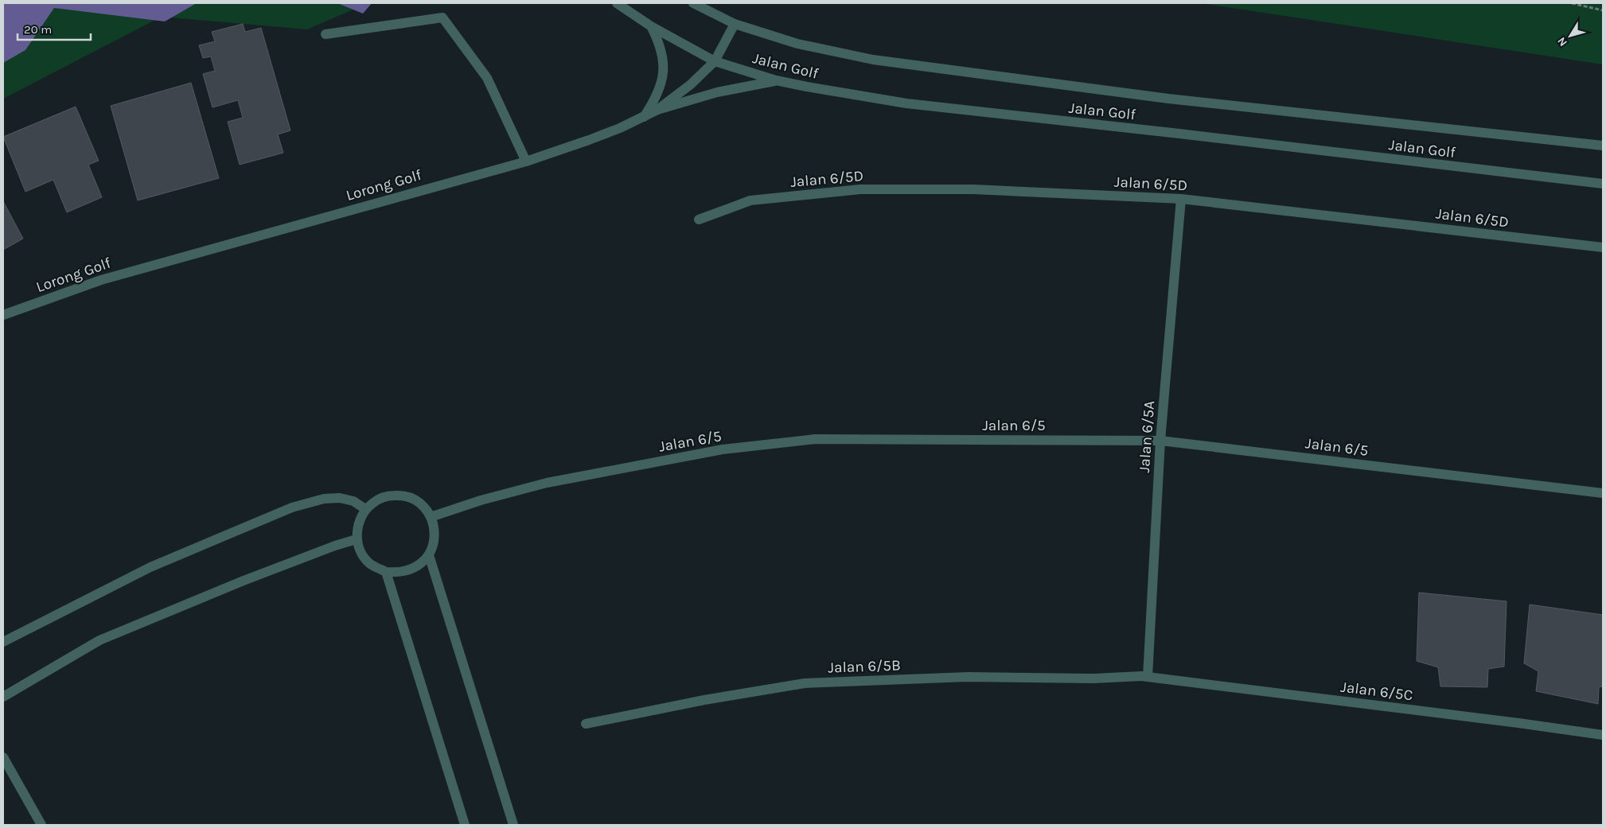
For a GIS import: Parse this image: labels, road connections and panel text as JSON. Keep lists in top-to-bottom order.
{
  "streets": {
    "street": [
      "Jalan Golf",
      "Jalan 6/5D",
      "Lorong Golf",
      "Jalan 6/5",
      "Jalan 6/5A",
      "Jalan 6/5B",
      "Jalan 6/5C"
    ]
  },
  "crossings": [
    ["Jalan Golf", "Lorong Golf"],
    ["Jalan 6/5D", "Jalan 6/5A"],
    ["Jalan 6/5", "Jalan 6/5A"],
    ["Jalan 6/5A", "Jalan 6/5B"],
    ["Jalan 6/5A", "Jalan 6/5C"],
    ["Jalan 6/5B", "Jalan 6/5C"]
  ],
  "scale_bar": "20 m",
  "north": "bottom left"
}
